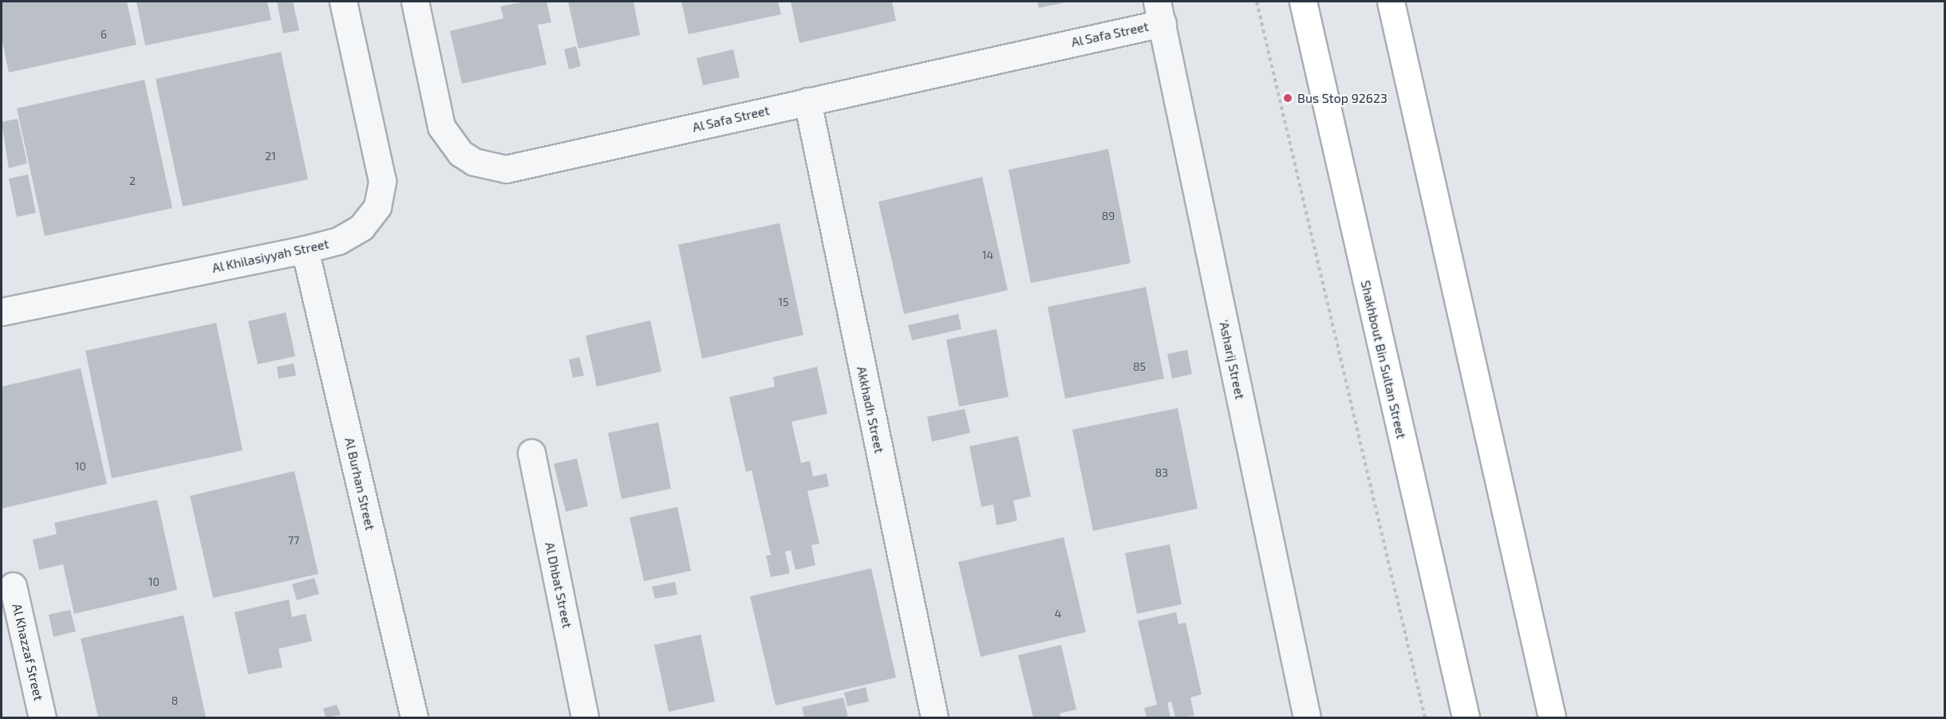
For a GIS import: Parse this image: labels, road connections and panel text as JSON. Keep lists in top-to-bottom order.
{
  "streets": {
    "main road": ["Shakhbout Bin Sultan Street"],
    "street": [
      "Al Safa Street",
      "Al Khilasiyyah Street",
      "'Asharij Street",
      "Akkhadh Street",
      "Al Burhan Street",
      "Al Dhbat Street",
      "Al Khazzaf Street"
    ]
  },
  "crossings": [
    ["Al Safa Street", "'Asharij Street"],
    ["Al Safa Street", "Akkhadh Street"],
    ["Al Khilasiyyah Street", "Al Burhan Street"]
  ],
  "places": ["Bus Stop 92623"],
  "house_numbers": [
    "6",
    "21",
    "2",
    "89",
    "14",
    "15",
    "85",
    "10",
    "83",
    "77",
    "10",
    "4",
    "8"
  ]
}
